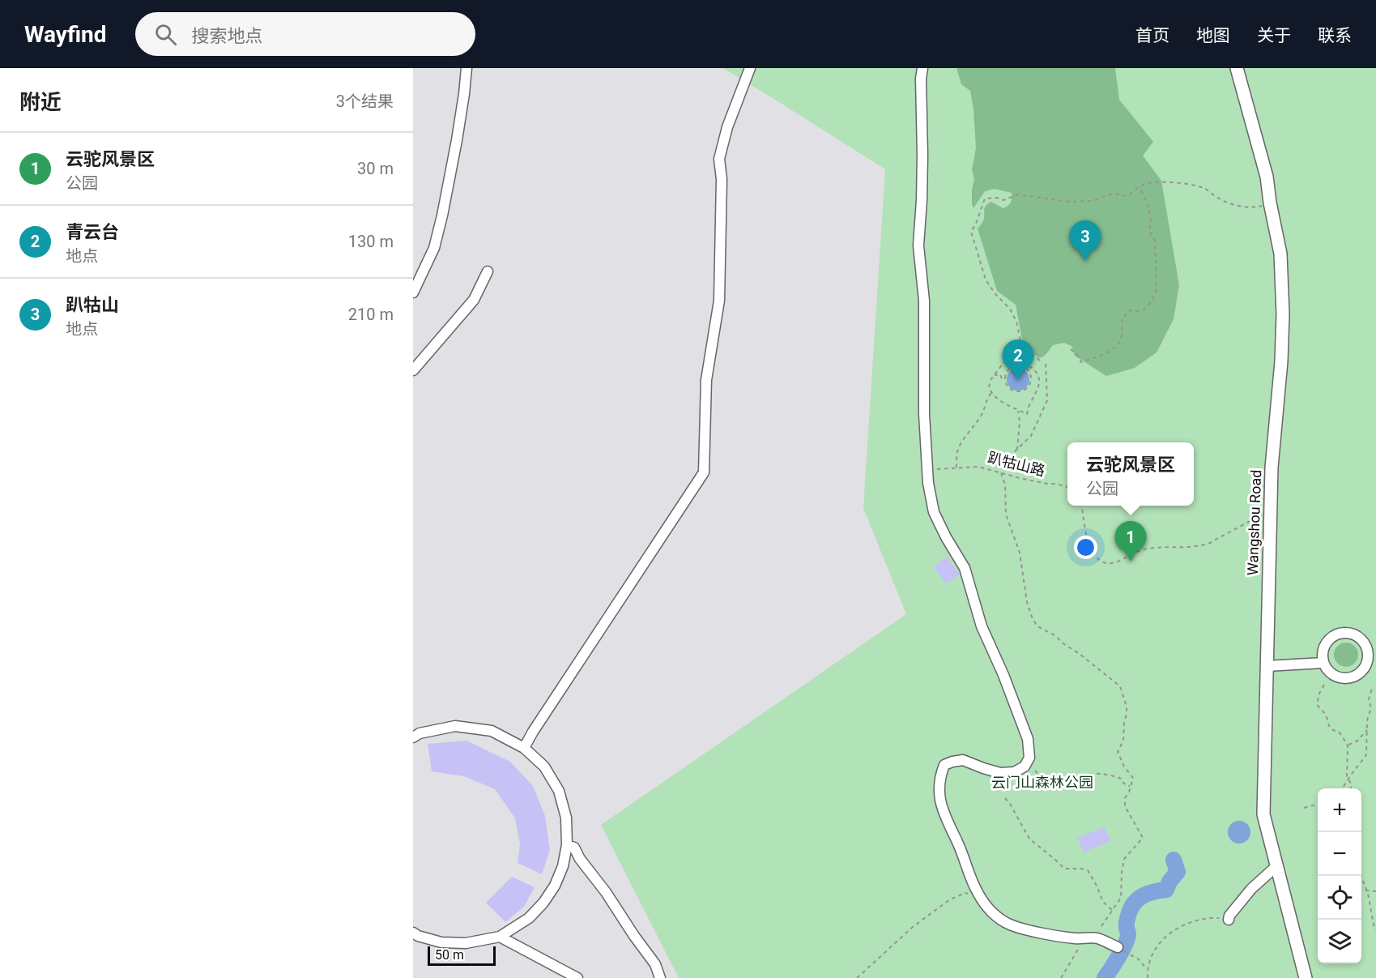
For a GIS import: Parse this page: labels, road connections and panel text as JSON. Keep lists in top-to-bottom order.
{
  "streets": {
    "street": ["Wangshou Road"],
    "path": ["趴牯山路"]
  },
  "parks": ["云门山森林公园"],
  "scale_bar": "50 m",
  "page": {
    "header": "Wayfind",
    "search": "搜索地点",
    "nav": [
      "首页",
      "地图",
      "关于",
      "联系"
    ],
    "heading": ["附近", "3个结果"],
    "list": [
      {
        "mark": "1",
        "name": "云驼风景区",
        "note": "公园",
        "value": "30 m"
      },
      {
        "mark": "2",
        "name": "青云台",
        "note": "地点",
        "value": "130 m"
      },
      {
        "mark": "3",
        "name": "趴牯山",
        "note": "地点",
        "value": "210 m"
      }
    ],
    "pins": ["3", "2", "1"],
    "popup": ["云驼风景区", "公园"],
    "map_buttons": ["+", "−"],
    "scale": "50 m"
  }
}
